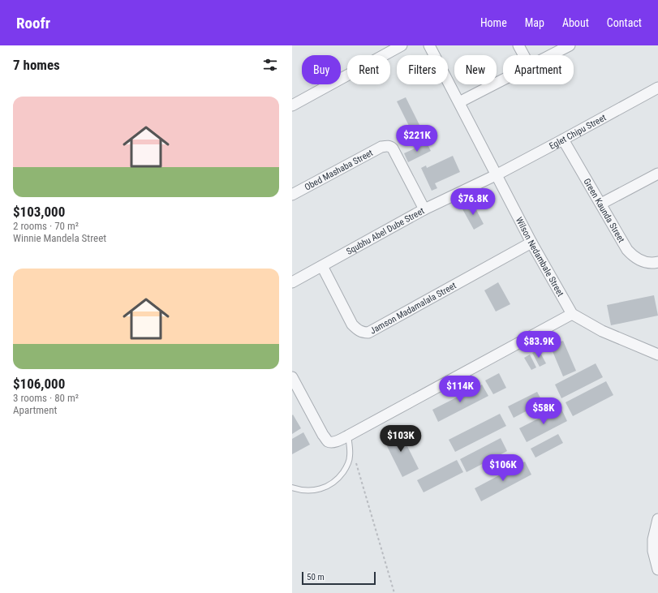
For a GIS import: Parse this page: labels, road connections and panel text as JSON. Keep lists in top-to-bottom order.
{
  "streets": {
    "street": [
      "Eglet Chipu Street",
      "Obed Mashaba Street",
      "Green Kaunda Street",
      "Squbhu Abel Dube Street",
      "Wilson Nedambale Street",
      "Jamson Madamalala Street"
    ]
  },
  "crossings": [
    ["Eglet Chipu Street", "Green Kaunda Street"],
    ["Eglet Chipu Street", "Squbhu Abel Dube Street"],
    ["Eglet Chipu Street", "Wilson Nedambale Street"],
    ["Obed Mashaba Street", "Squbhu Abel Dube Street"],
    ["Squbhu Abel Dube Street", "Wilson Nedambale Street"],
    ["Squbhu Abel Dube Street", "Jamson Madamalala Street"],
    ["Wilson Nedambale Street", "Jamson Madamalala Street"]
  ],
  "scale_bar": "50 m",
  "page": {
    "header": "Roofr",
    "nav": [
      "Home",
      "Map",
      "About",
      "Contact"
    ],
    "heading": "7 homes",
    "chip": [
      "Buy",
      "Rent",
      "Filters",
      "New",
      "Apartment"
    ],
    "list": [
      {
        "name": "$103,000",
        "note": "2 rooms · 70 m² · Winnie Mandela Street"
      },
      {
        "name": "$106,000",
        "note": "3 rooms · 80 m² · Apartment"
      }
    ],
    "price": [
      "$221K",
      "$76.8K",
      "$83.9K",
      "$114K",
      "$58K",
      "$103K",
      "$106K"
    ],
    "scale": "50 m"
  }
}
